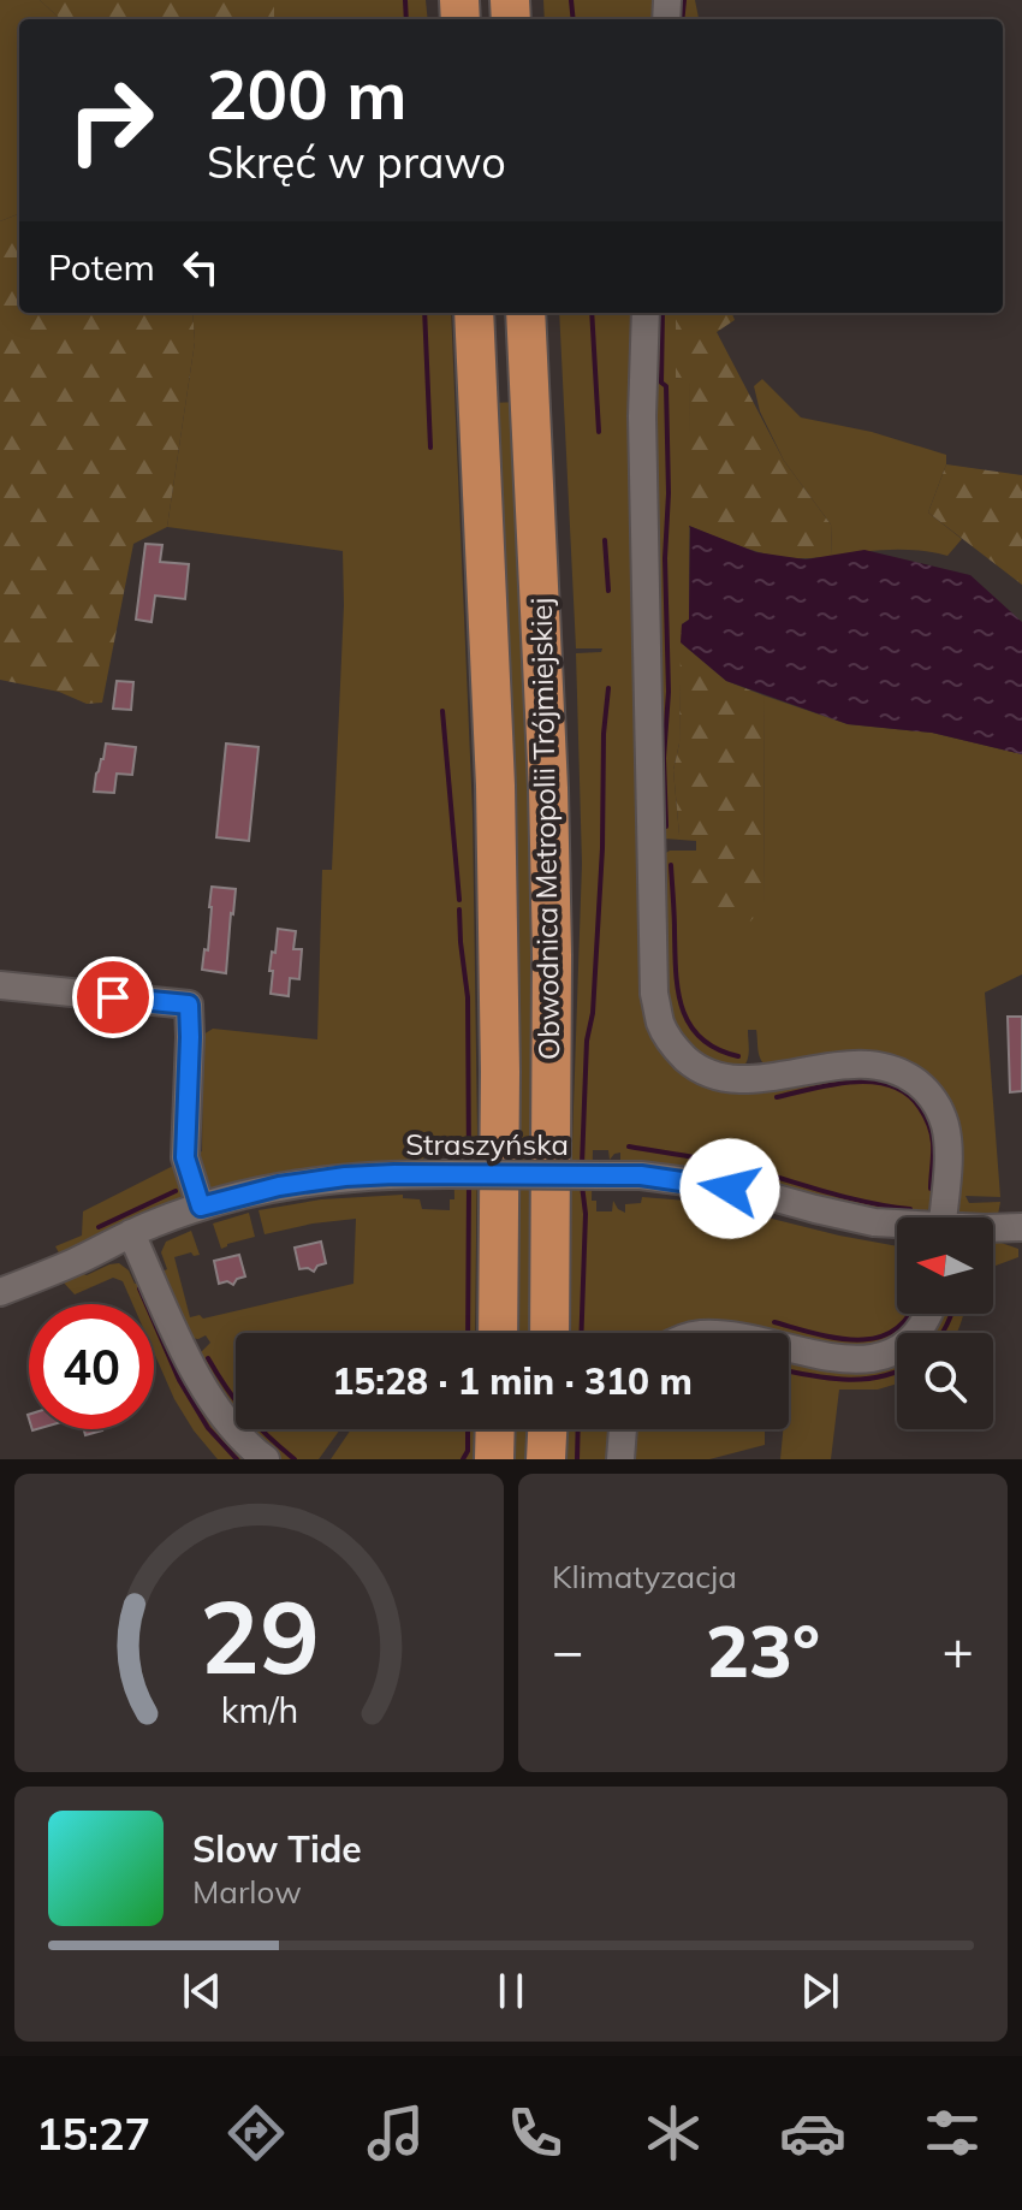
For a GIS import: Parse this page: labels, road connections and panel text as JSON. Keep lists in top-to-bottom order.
{
  "streets": {
    "highway": ["Obwodnica Metropolii Trójmiejskiej"],
    "street": ["Straszyńska"]
  },
  "north": "left",
  "page": {
    "turn": ["200 m", "Skręć w prawo"],
    "then": "Potem",
    "limit": "40",
    "trip": "15:28 · 1 min · 310 m",
    "tile": "Klimatyzacja",
    "heat": ["−", "23°", "+"],
    "song": ["Slow Tide", "Marlow"],
    "tabs": "15:27",
    "gauge": ["29", "km/h"]
  }
}
